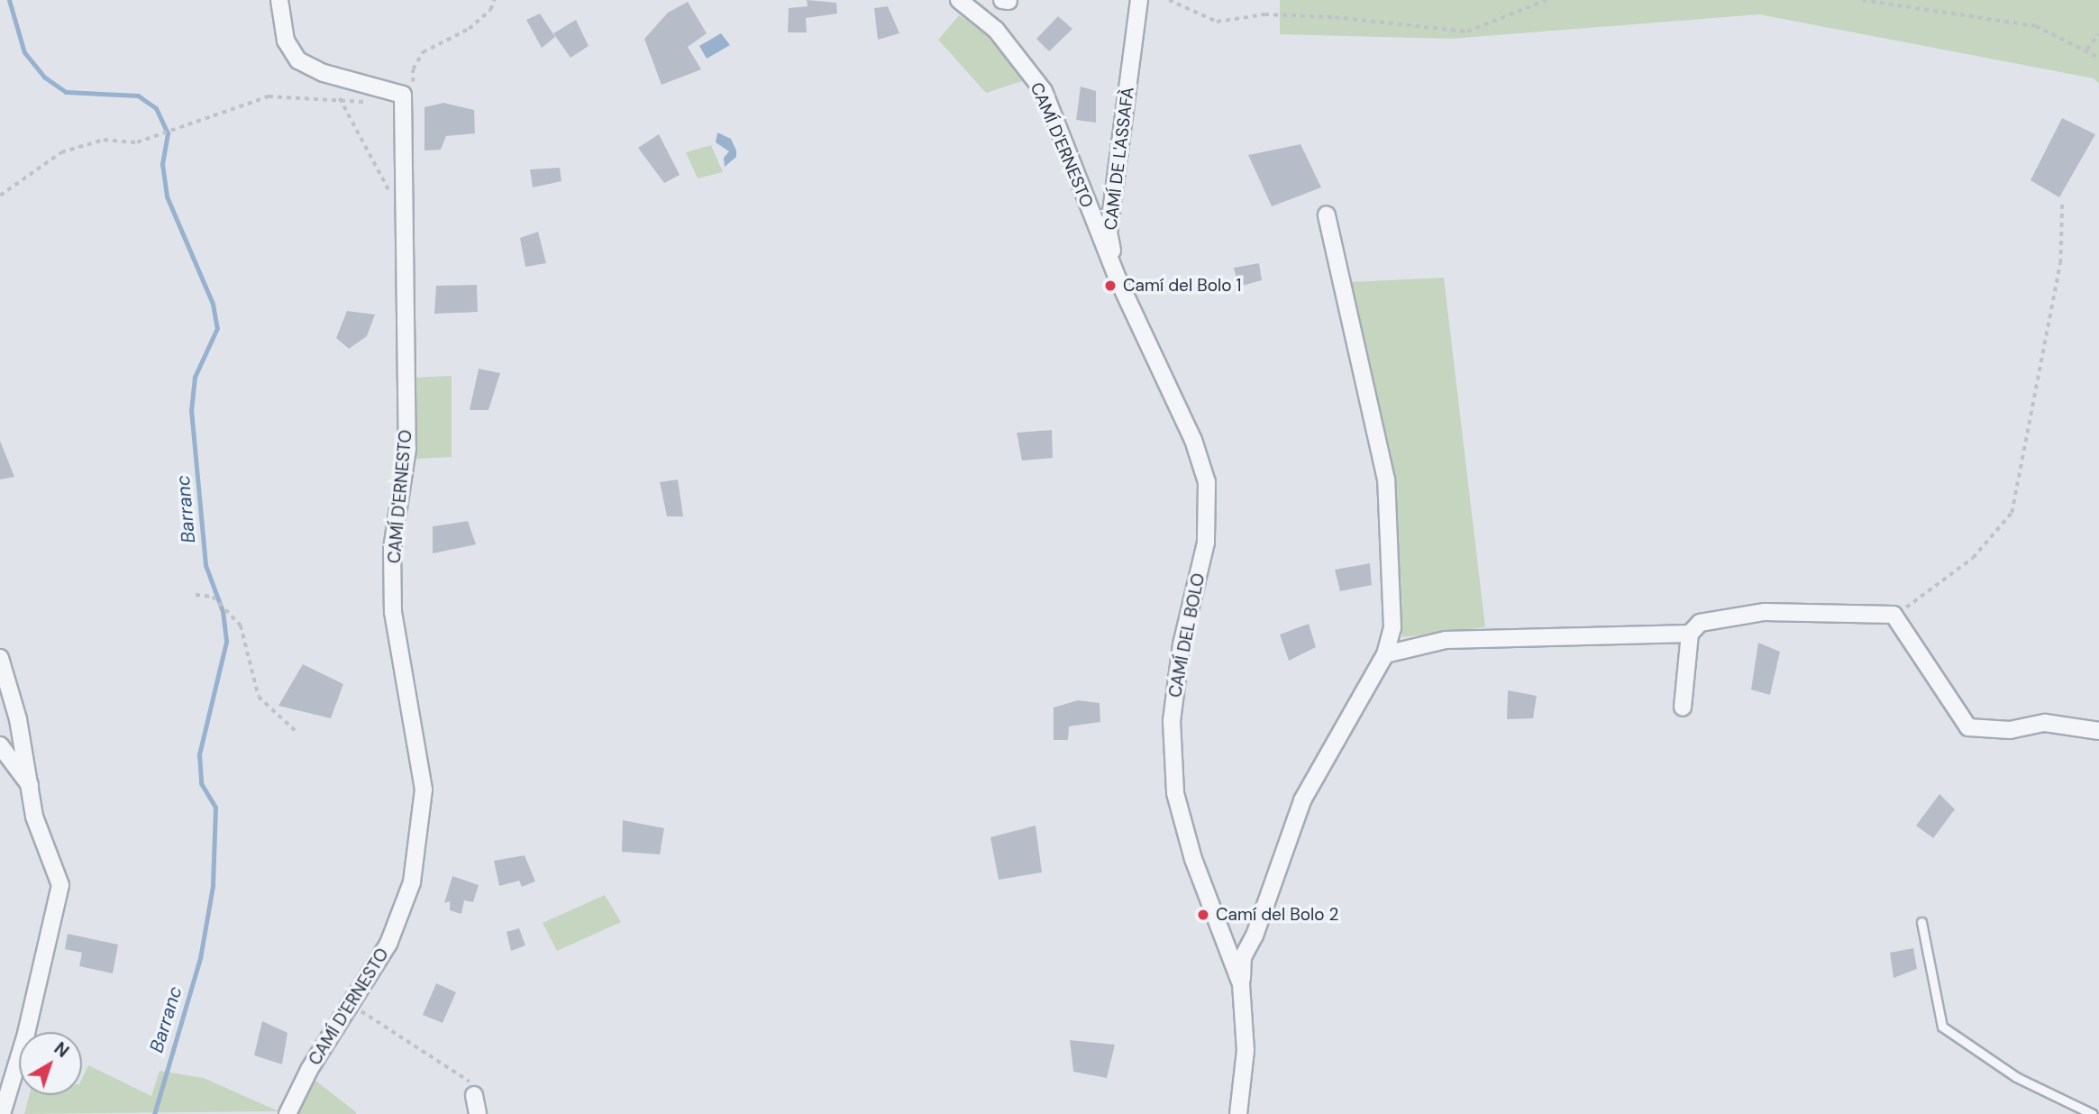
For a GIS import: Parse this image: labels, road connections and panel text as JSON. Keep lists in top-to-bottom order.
{
  "streets": {
    "street": ["CAMÍ D'ERNESTO", "CAMÍ DE L'ASSAFÀ", "CAMÍ DEL BOLO"]
  },
  "crossings": [
    ["CAMÍ D'ERNESTO", "CAMÍ DE L'ASSAFÀ"],
    ["CAMÍ D'ERNESTO", "CAMÍ DEL BOLO"],
    ["CAMÍ DE L'ASSAFÀ", "CAMÍ DEL BOLO"]
  ],
  "water": ["Barranc"],
  "places": ["Camí del Bolo 1", "Camí del Bolo 2"],
  "north": "top right"
}
